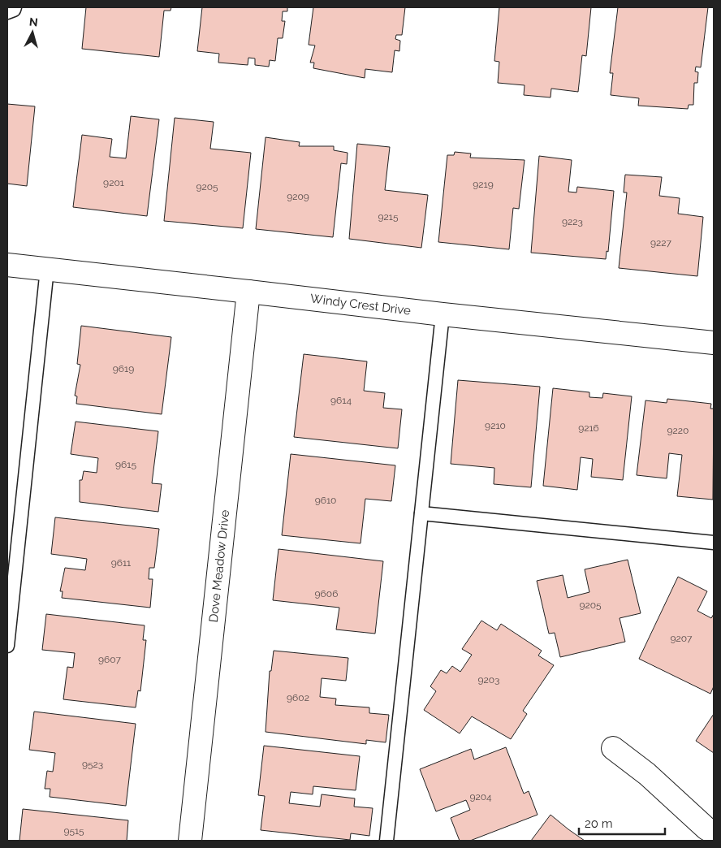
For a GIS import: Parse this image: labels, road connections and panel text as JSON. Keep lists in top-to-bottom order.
{
  "streets": {
    "street": ["Windy Crest Drive", "Dove Meadow Drive"]
  },
  "crossings": [
    ["Windy Crest Drive", "Dove Meadow Drive"]
  ],
  "house_numbers": [
    "9201",
    "9219",
    "9205",
    "9209",
    "9215",
    "9223",
    "9227",
    "9619",
    "9614",
    "9210",
    "9216",
    "9220",
    "9615",
    "9610",
    "9611",
    "9606",
    "9205",
    "9207",
    "9607",
    "9203",
    "9602",
    "9523",
    "9204",
    "9515"
  ],
  "scale_bar": "20 m",
  "north": "top"
}
